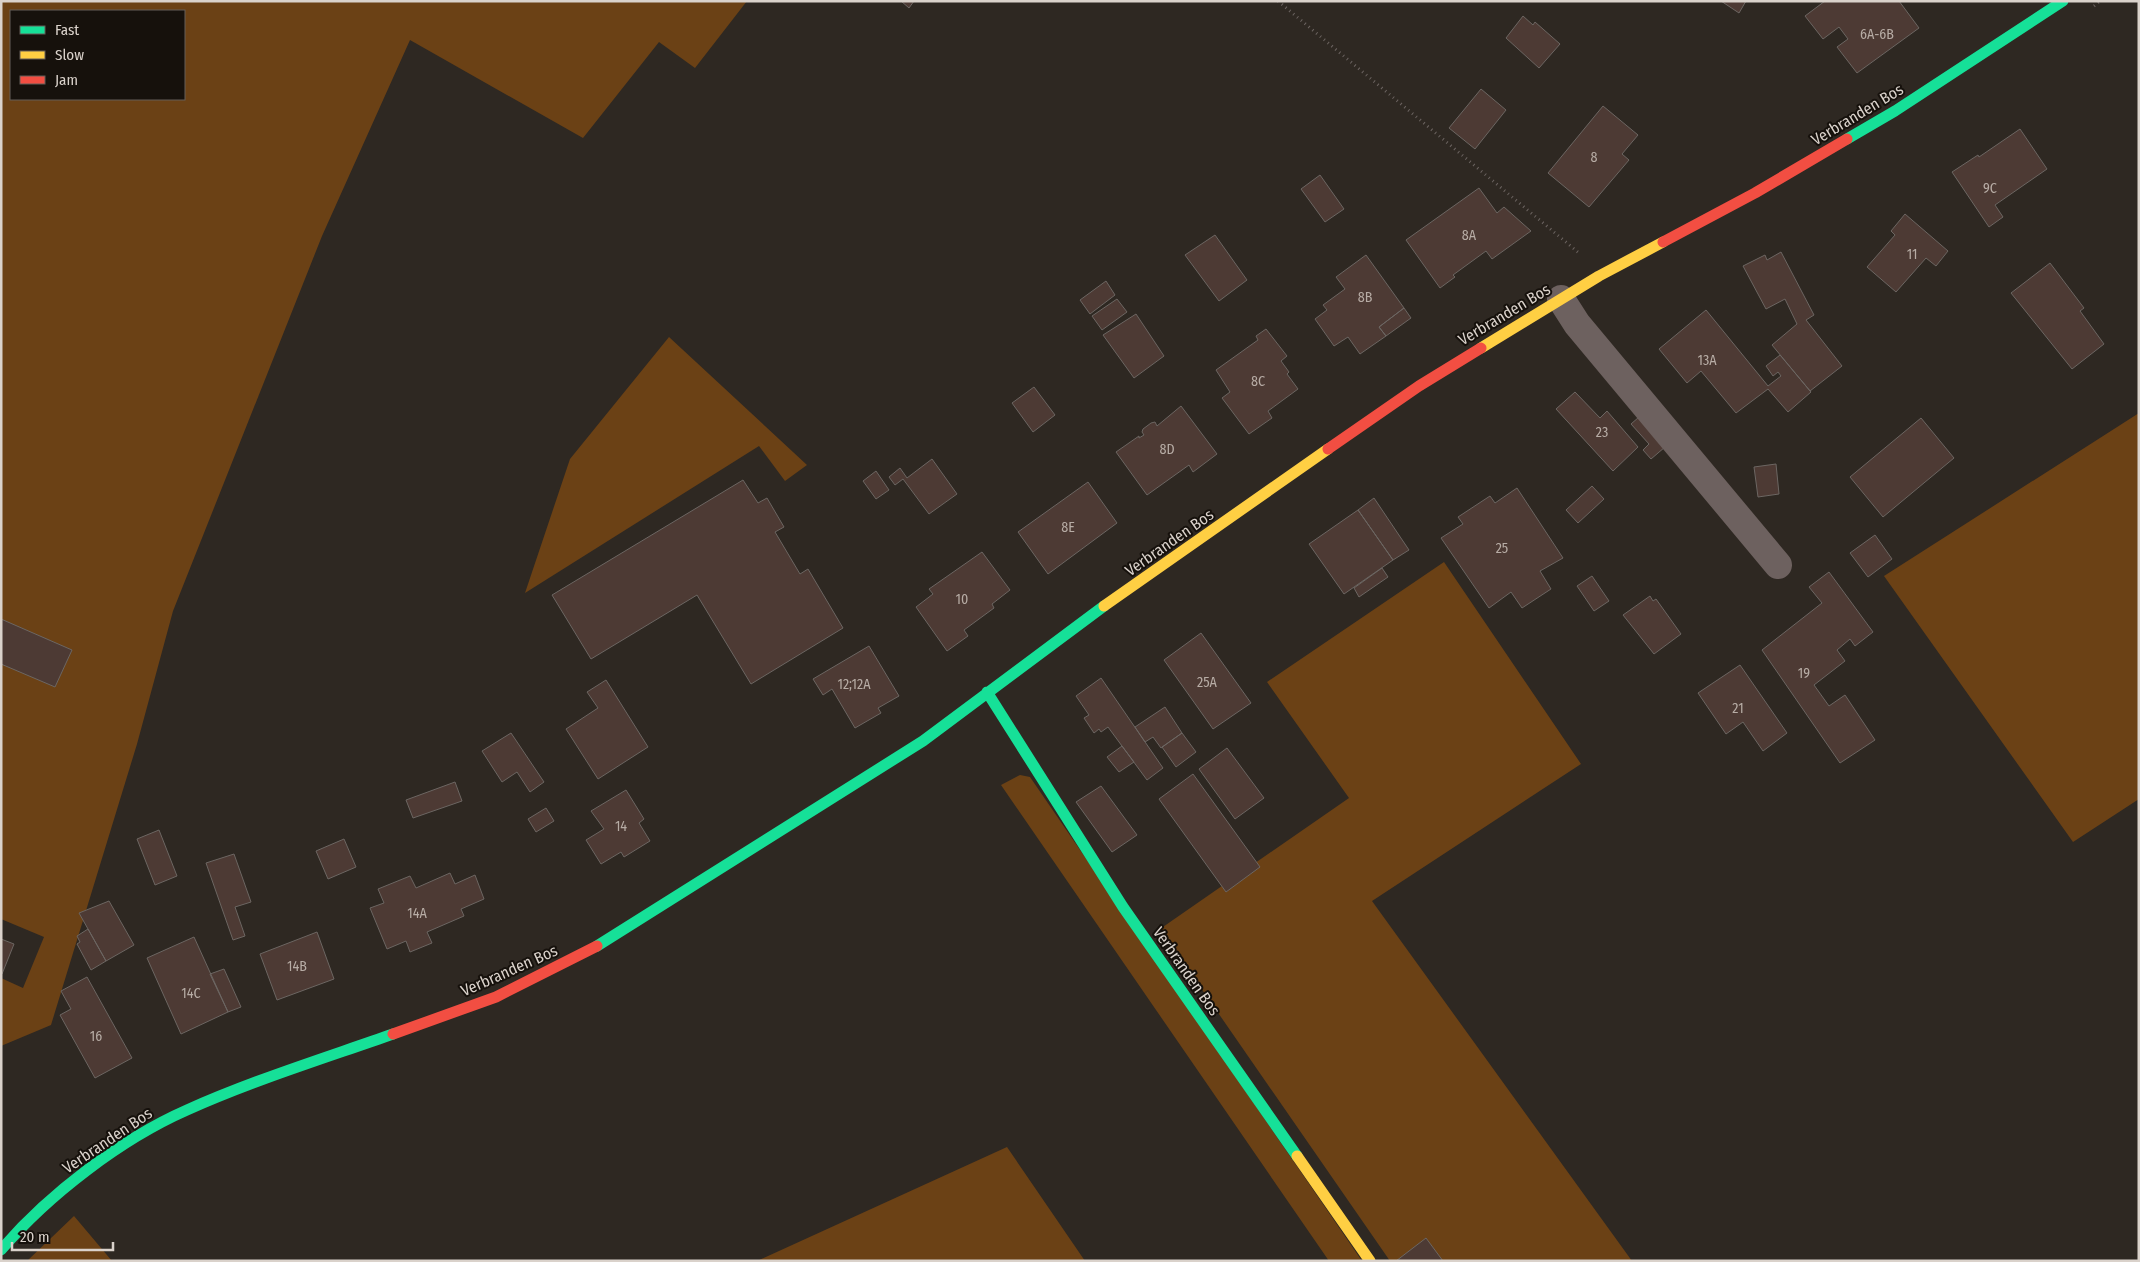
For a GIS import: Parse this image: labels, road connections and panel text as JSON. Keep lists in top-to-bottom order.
{
  "streets": {
    "street": ["Verbranden Bos"]
  },
  "house_numbers": [
    "6A-6B",
    "8",
    "9C",
    "8A",
    "11",
    "8B",
    "13A",
    "8C",
    "23",
    "8D",
    "8E",
    "25",
    "10",
    "19",
    "25A",
    "12;12A",
    "21",
    "14",
    "14A",
    "14B",
    "14C",
    "16"
  ],
  "legend": ["Fast", "Slow", "Jam"],
  "scale_bar": "20 m"
}
